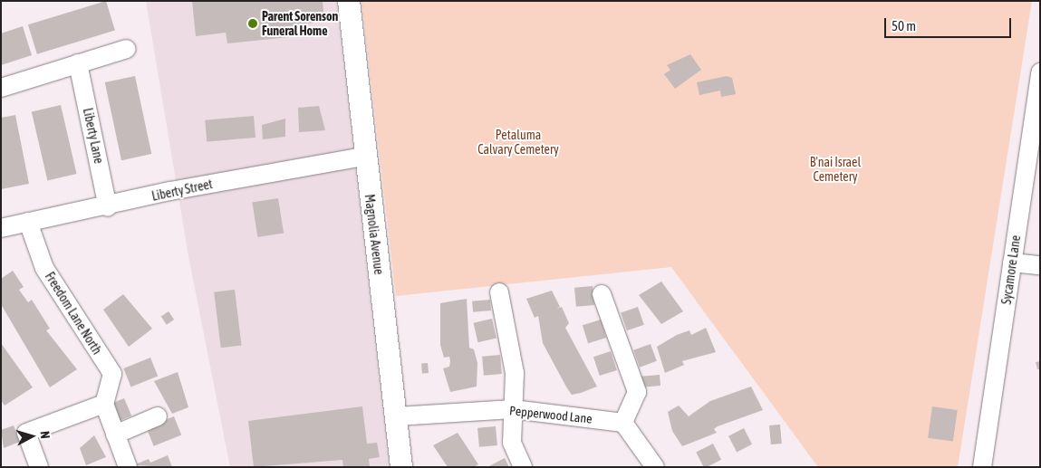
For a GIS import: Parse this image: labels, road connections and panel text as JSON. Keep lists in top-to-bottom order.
{
  "streets": {
    "street": [
      "Liberty Lane",
      "Liberty Street",
      "Magnolia Avenue",
      "Sycamore Lane",
      "Freedom Lane North",
      "Pepperwood Lane"
    ]
  },
  "crossings": [
    ["Liberty Lane", "Liberty Street"],
    ["Liberty Street", "Magnolia Avenue"],
    ["Liberty Street", "Freedom Lane North"],
    ["Magnolia Avenue", "Pepperwood Lane"]
  ],
  "parks": ["Petaluma Calvary Cemetery", "B'nai Israel Cemetery"],
  "places": ["Parent Sorenson Funeral Home"],
  "scale_bar": "50 m",
  "north": "right"
}
